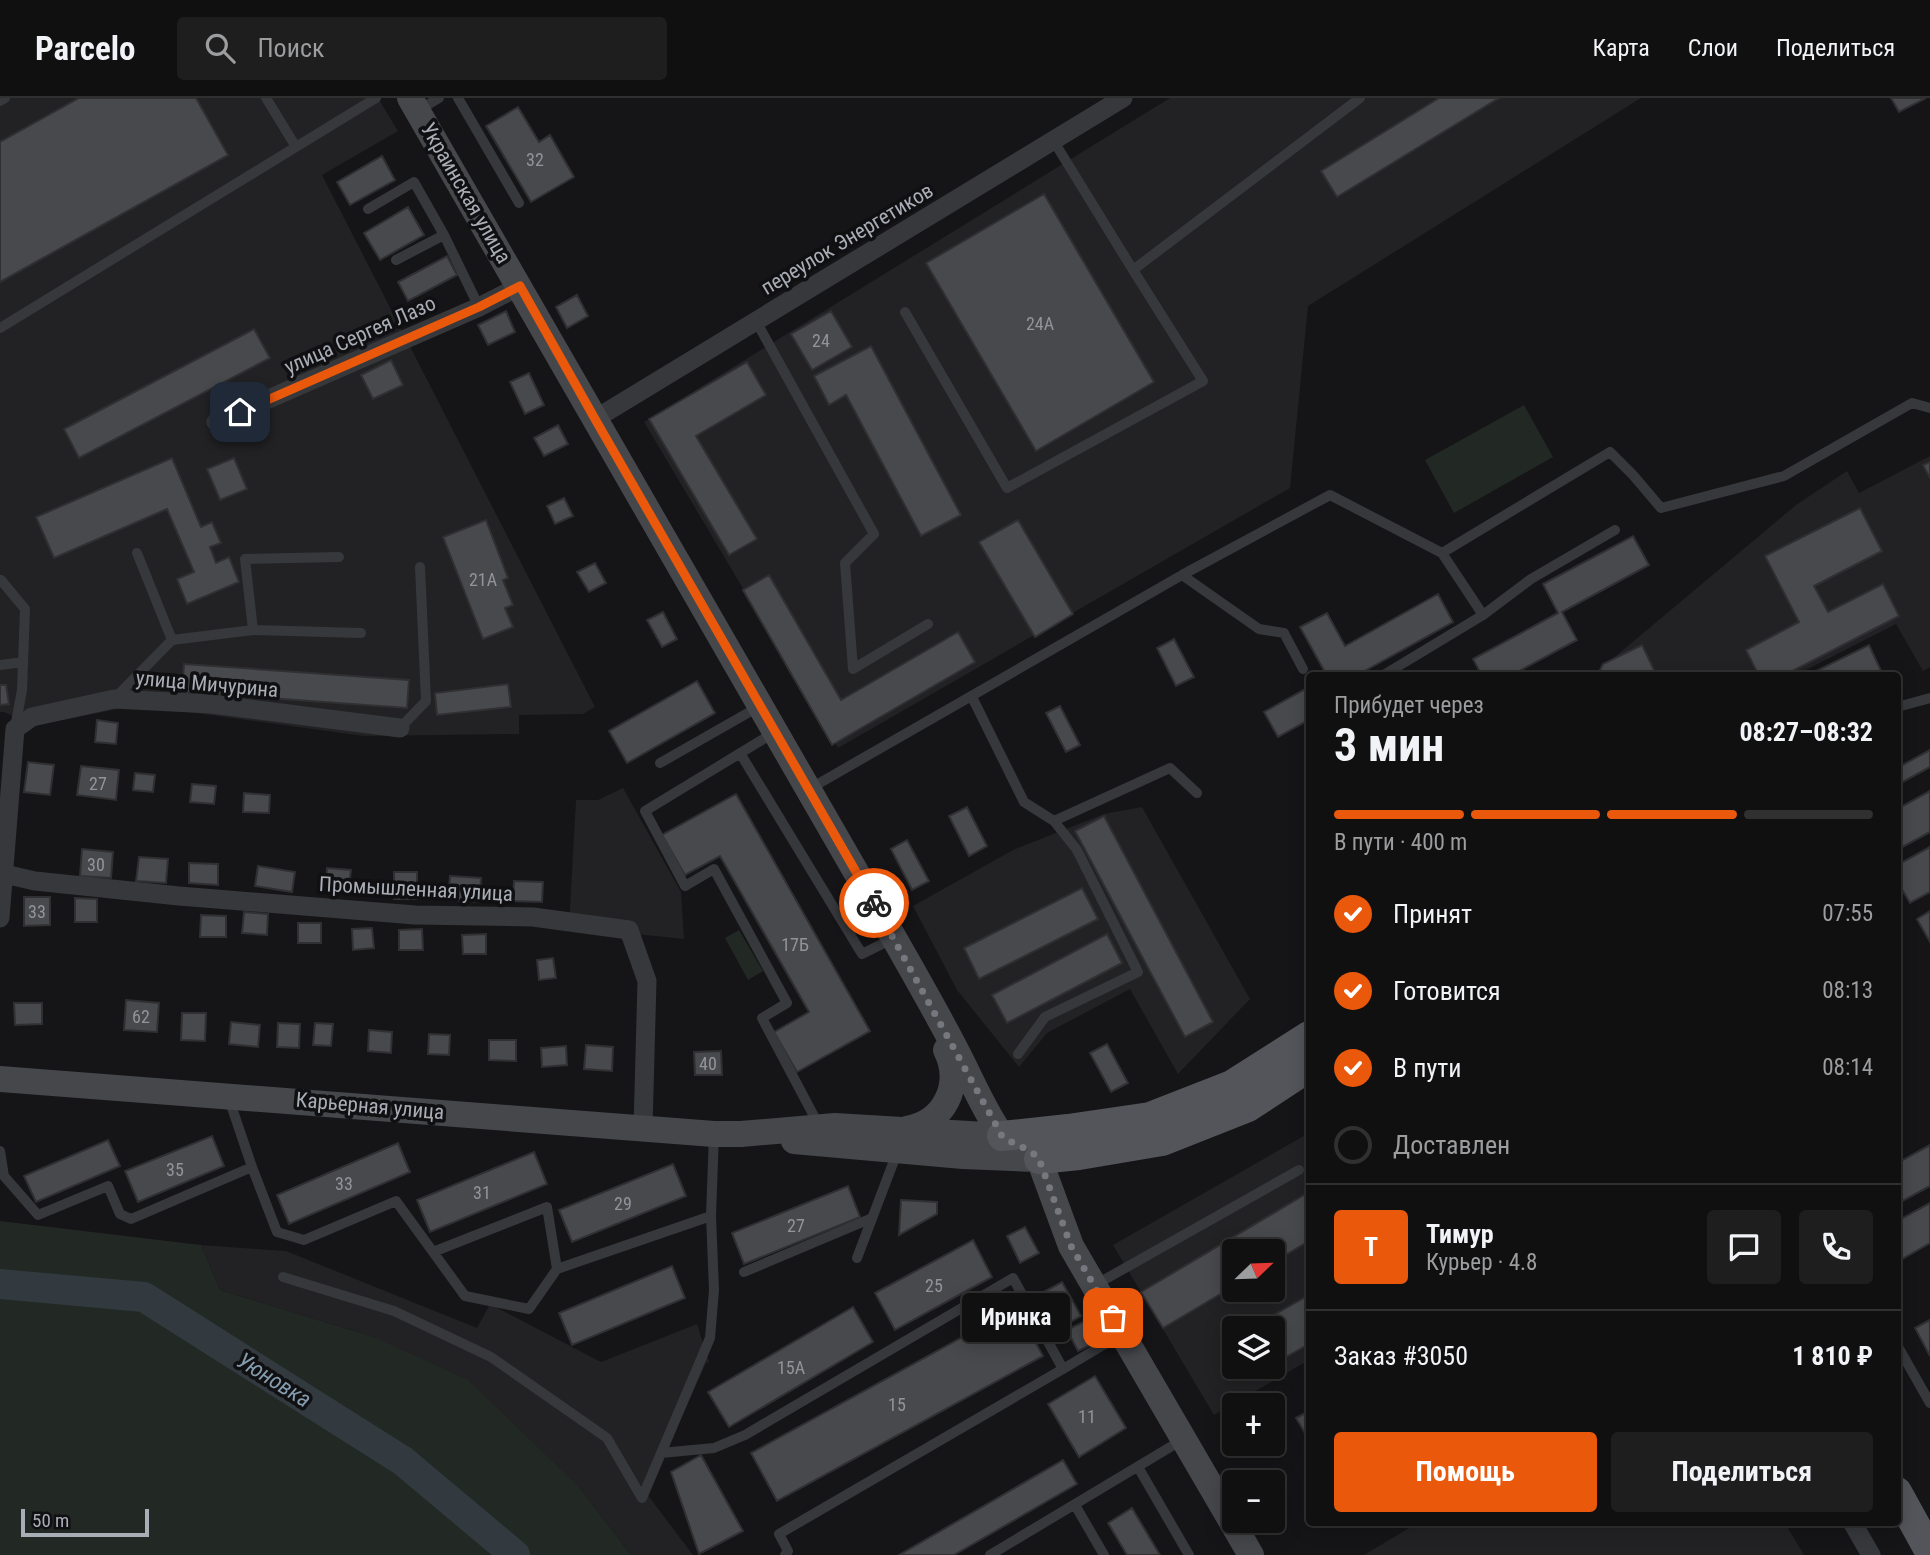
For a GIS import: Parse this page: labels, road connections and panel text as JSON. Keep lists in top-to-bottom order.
{
  "streets": {
    "street": [
      "Украинская улица",
      "переулок Энергетиков",
      "улица Сергея Лазо",
      "улица Мичурина",
      "Промышленная улица",
      "Карьерная улица"
    ]
  },
  "crossings": [
    ["Украинская улица", "переулок Энергетиков"],
    ["Украинская улица", "улица Сергея Лазо"],
    ["Украинская улица", "Карьерная улица"],
    ["Промышленная улица", "Карьерная улица"]
  ],
  "water": ["Уюновка"],
  "places": ["Иринка"],
  "house_numbers": [
    "32",
    "24А",
    "24",
    "21А",
    "27",
    "30",
    "33",
    "17Б",
    "62",
    "40",
    "35",
    "33",
    "31",
    "29",
    "27",
    "25",
    "15А",
    "15",
    "11"
  ],
  "scale_bar": "50 m",
  "north": "top right",
  "page": {
    "header": "Parcelo",
    "search": "Поиск",
    "nav": ["Карта", "Слои", "Поделиться"],
    "heading": ["3 мин", "Прибудет через", "08:27–08:32"],
    "panel": [
      "Тимур",
      "Курьер · 4.8",
      "Заказ #3050",
      "1 810 ₽"
    ],
    "bar": "В пути · 400 m",
    "list": [
      ["Принят", "07:55"],
      ["Готовится", "08:13"],
      ["В пути", "08:14"],
      "Доставлен"
    ],
    "round": "Т",
    "map_buttons": ["+", "−"],
    "bubble": "Иринка",
    "buttons": ["Помощь", "Поделиться"],
    "scale": "50 m"
  }
}
